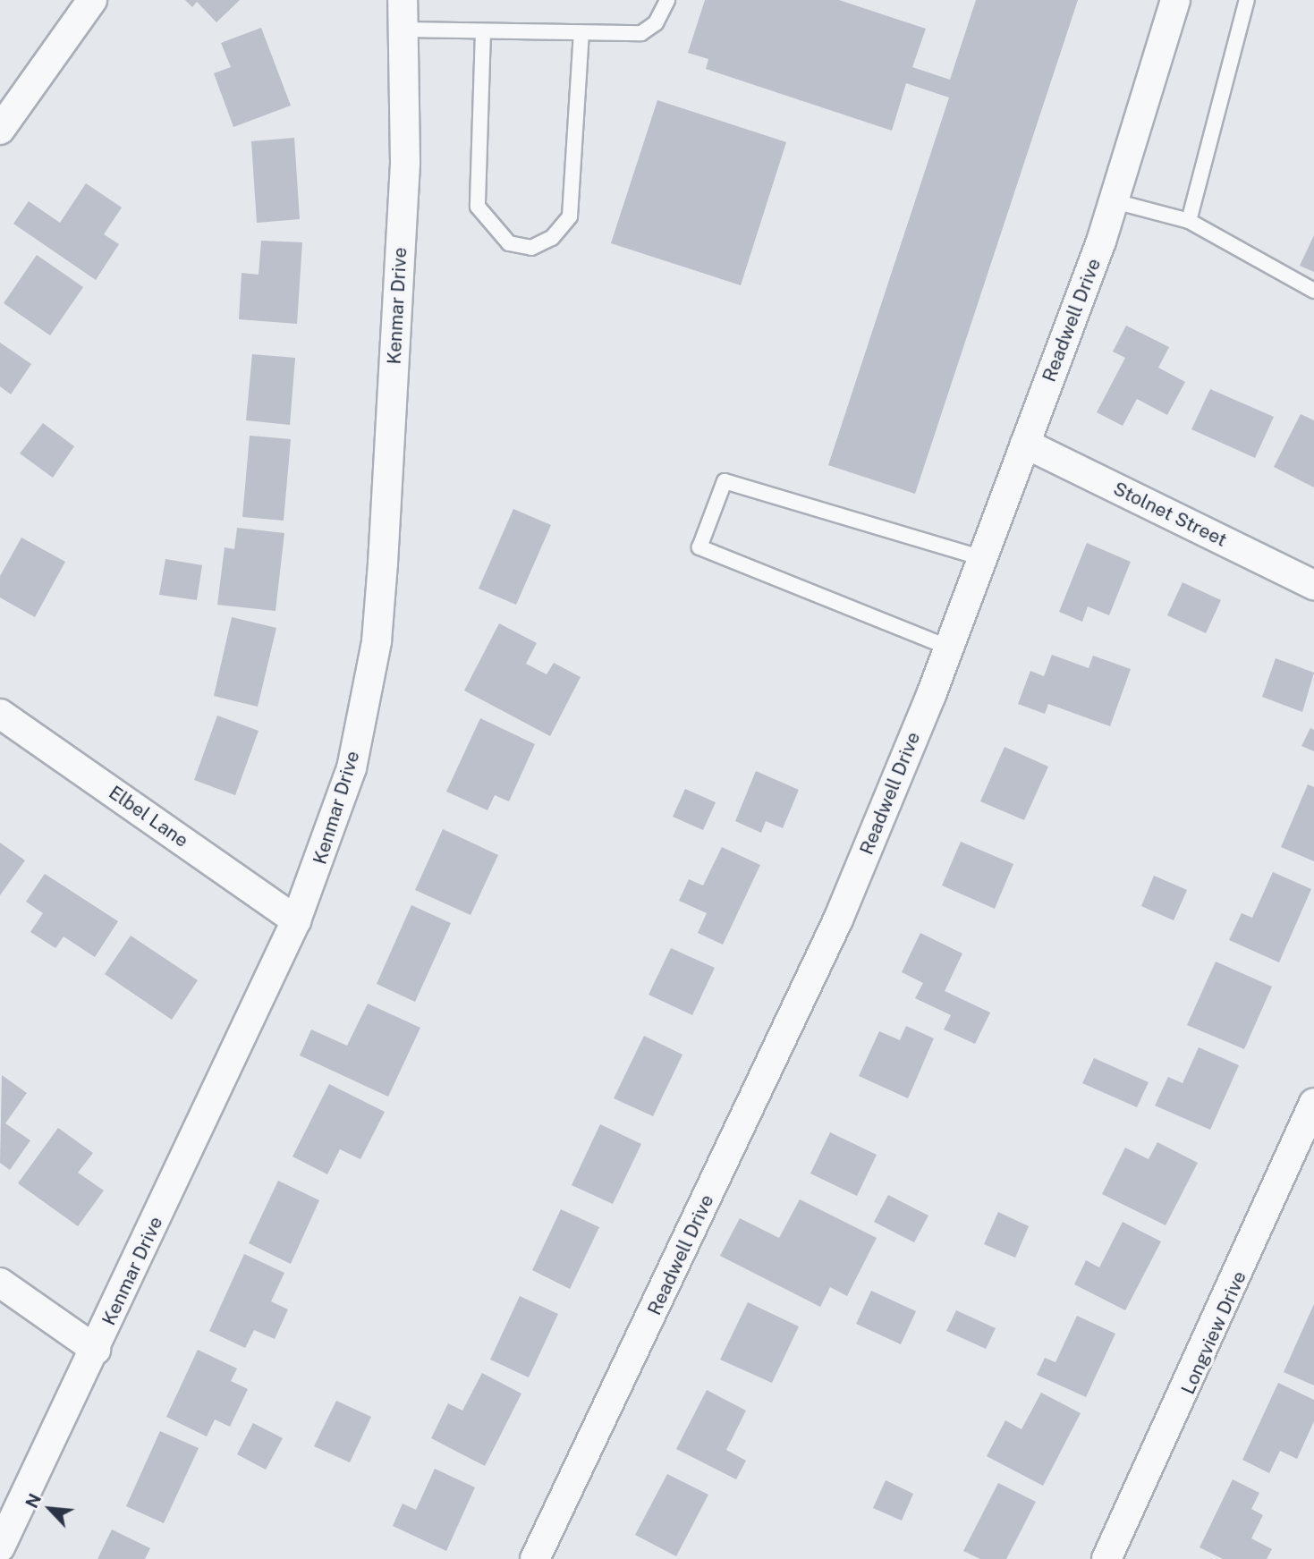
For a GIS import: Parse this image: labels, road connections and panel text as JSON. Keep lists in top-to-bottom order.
{
  "streets": {
    "street": [
      "Kenmar Drive",
      "Readwell Drive",
      "Stolnet Street",
      "Elbel Lane",
      "Longview Drive"
    ]
  },
  "crossings": [
    ["Kenmar Drive", "Elbel Lane"],
    ["Readwell Drive", "Stolnet Street"]
  ],
  "north": "top left"
}
